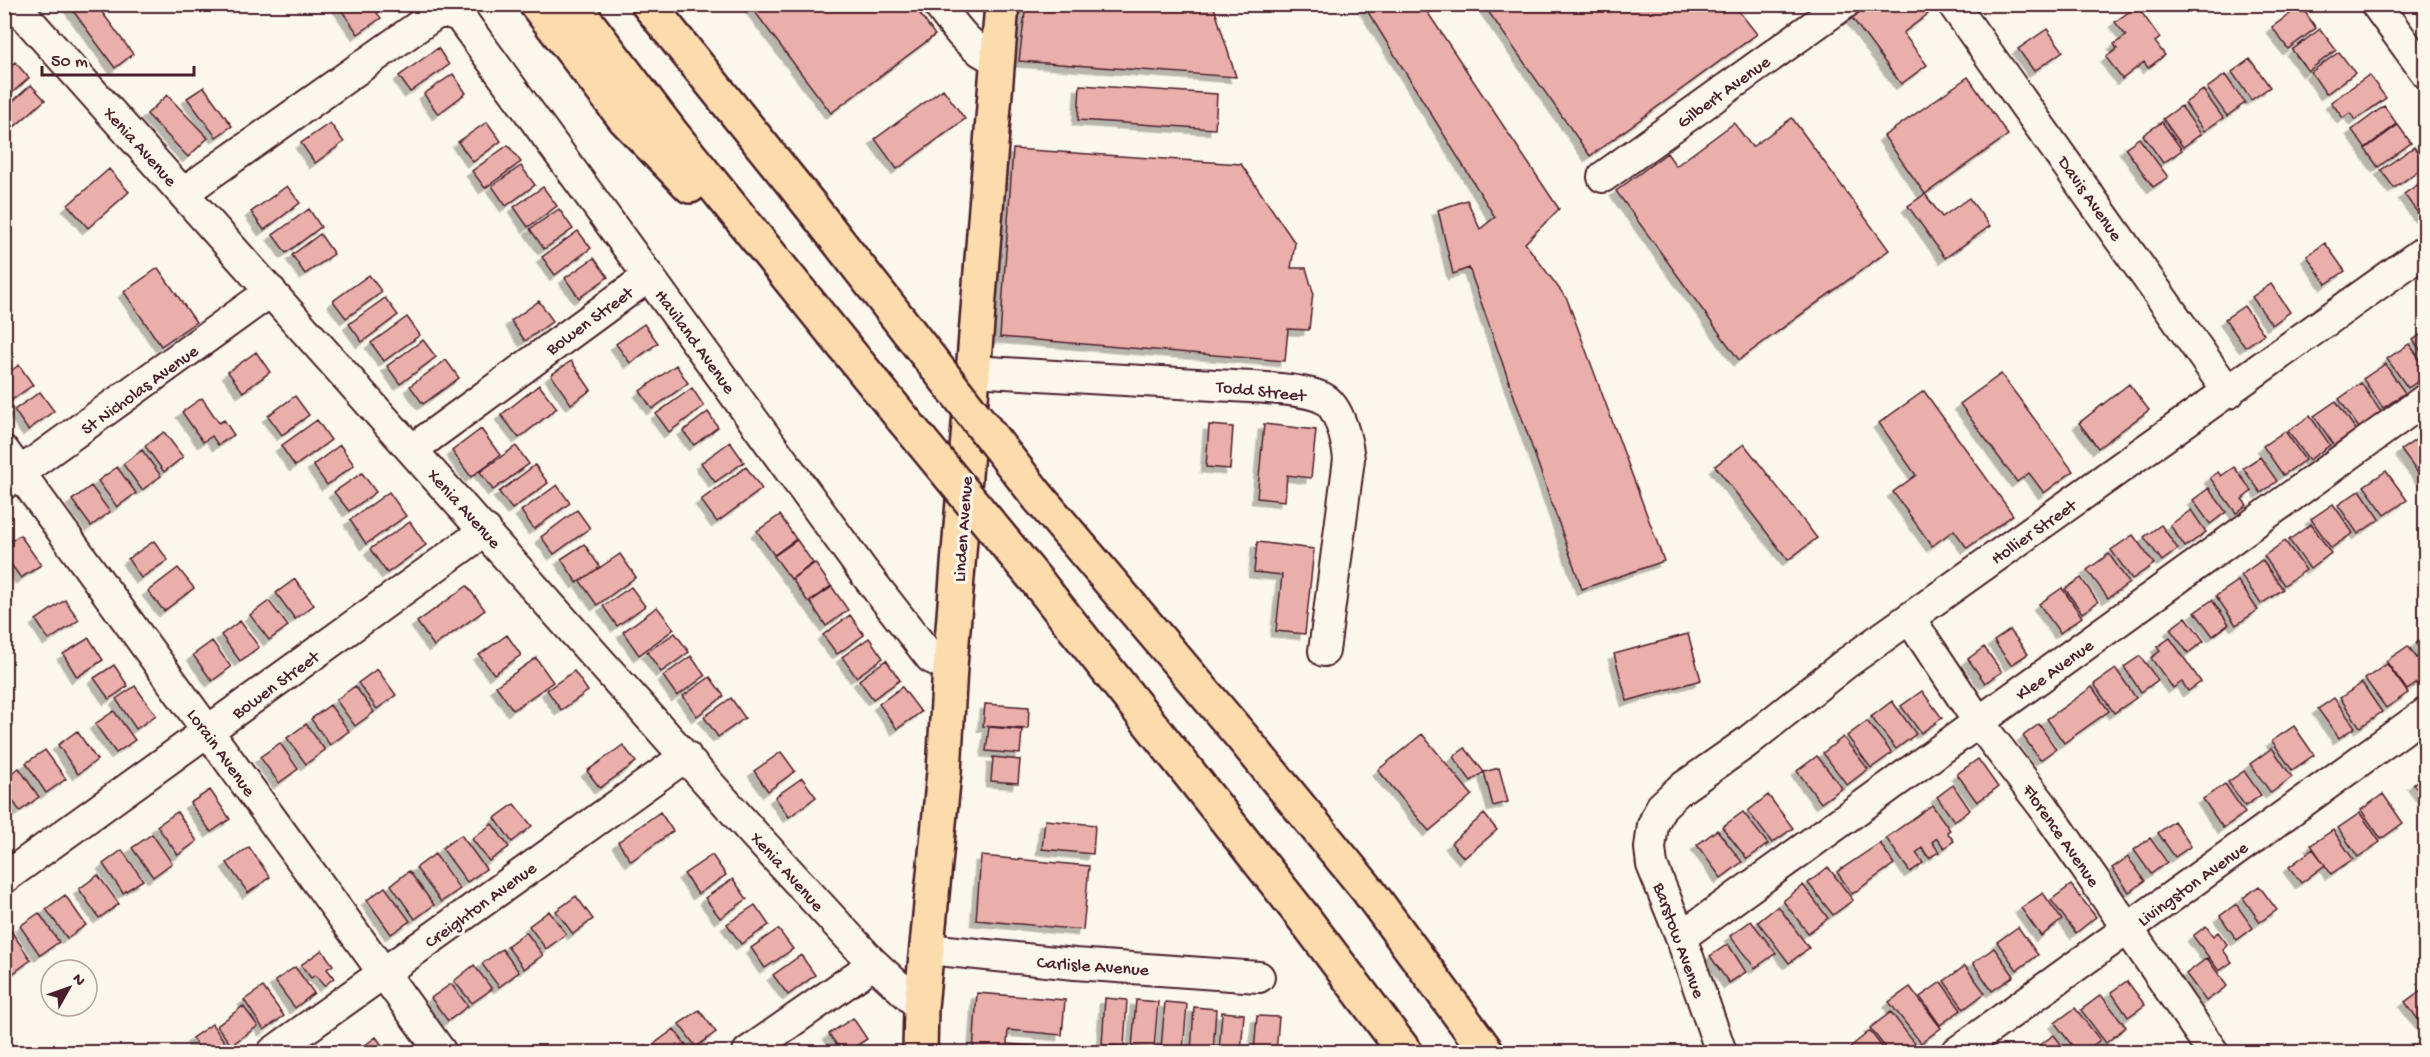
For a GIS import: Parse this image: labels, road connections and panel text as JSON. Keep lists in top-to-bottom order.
{
  "streets": {
    "main road": ["Linden Avenue"],
    "street": [
      "Gilbert Avenue",
      "Xenia Avenue",
      "Davis Avenue",
      "Bowen Street",
      "Haviland Avenue",
      "St Nicholas Avenue",
      "Todd Street",
      "Hollier Street",
      "Klee Avenue",
      "Lorain Avenue",
      "Florence Avenue",
      "Livingston Avenue",
      "Creighton Avenue",
      "Barstow Avenue",
      "Carlisle Avenue"
    ]
  },
  "crossings": [
    ["Xenia Avenue", "Bowen Street"],
    ["Xenia Avenue", "Haviland Avenue"],
    ["Xenia Avenue", "St Nicholas Avenue"],
    ["Xenia Avenue", "Linden Avenue"],
    ["Xenia Avenue", "Creighton Avenue"],
    ["Davis Avenue", "Hollier Street"],
    ["Bowen Street", "Haviland Avenue"],
    ["Bowen Street", "Lorain Avenue"],
    ["Haviland Avenue", "Linden Avenue"],
    ["St Nicholas Avenue", "Lorain Avenue"],
    ["Todd Street", "Linden Avenue"],
    ["Linden Avenue", "Carlisle Avenue"],
    ["Hollier Street", "Florence Avenue"],
    ["Hollier Street", "Barstow Avenue"],
    ["Klee Avenue", "Florence Avenue"],
    ["Klee Avenue", "Barstow Avenue"],
    ["Lorain Avenue", "Creighton Avenue"],
    ["Florence Avenue", "Livingston Avenue"]
  ],
  "scale_bar": "50 m",
  "north": "top right"
}
